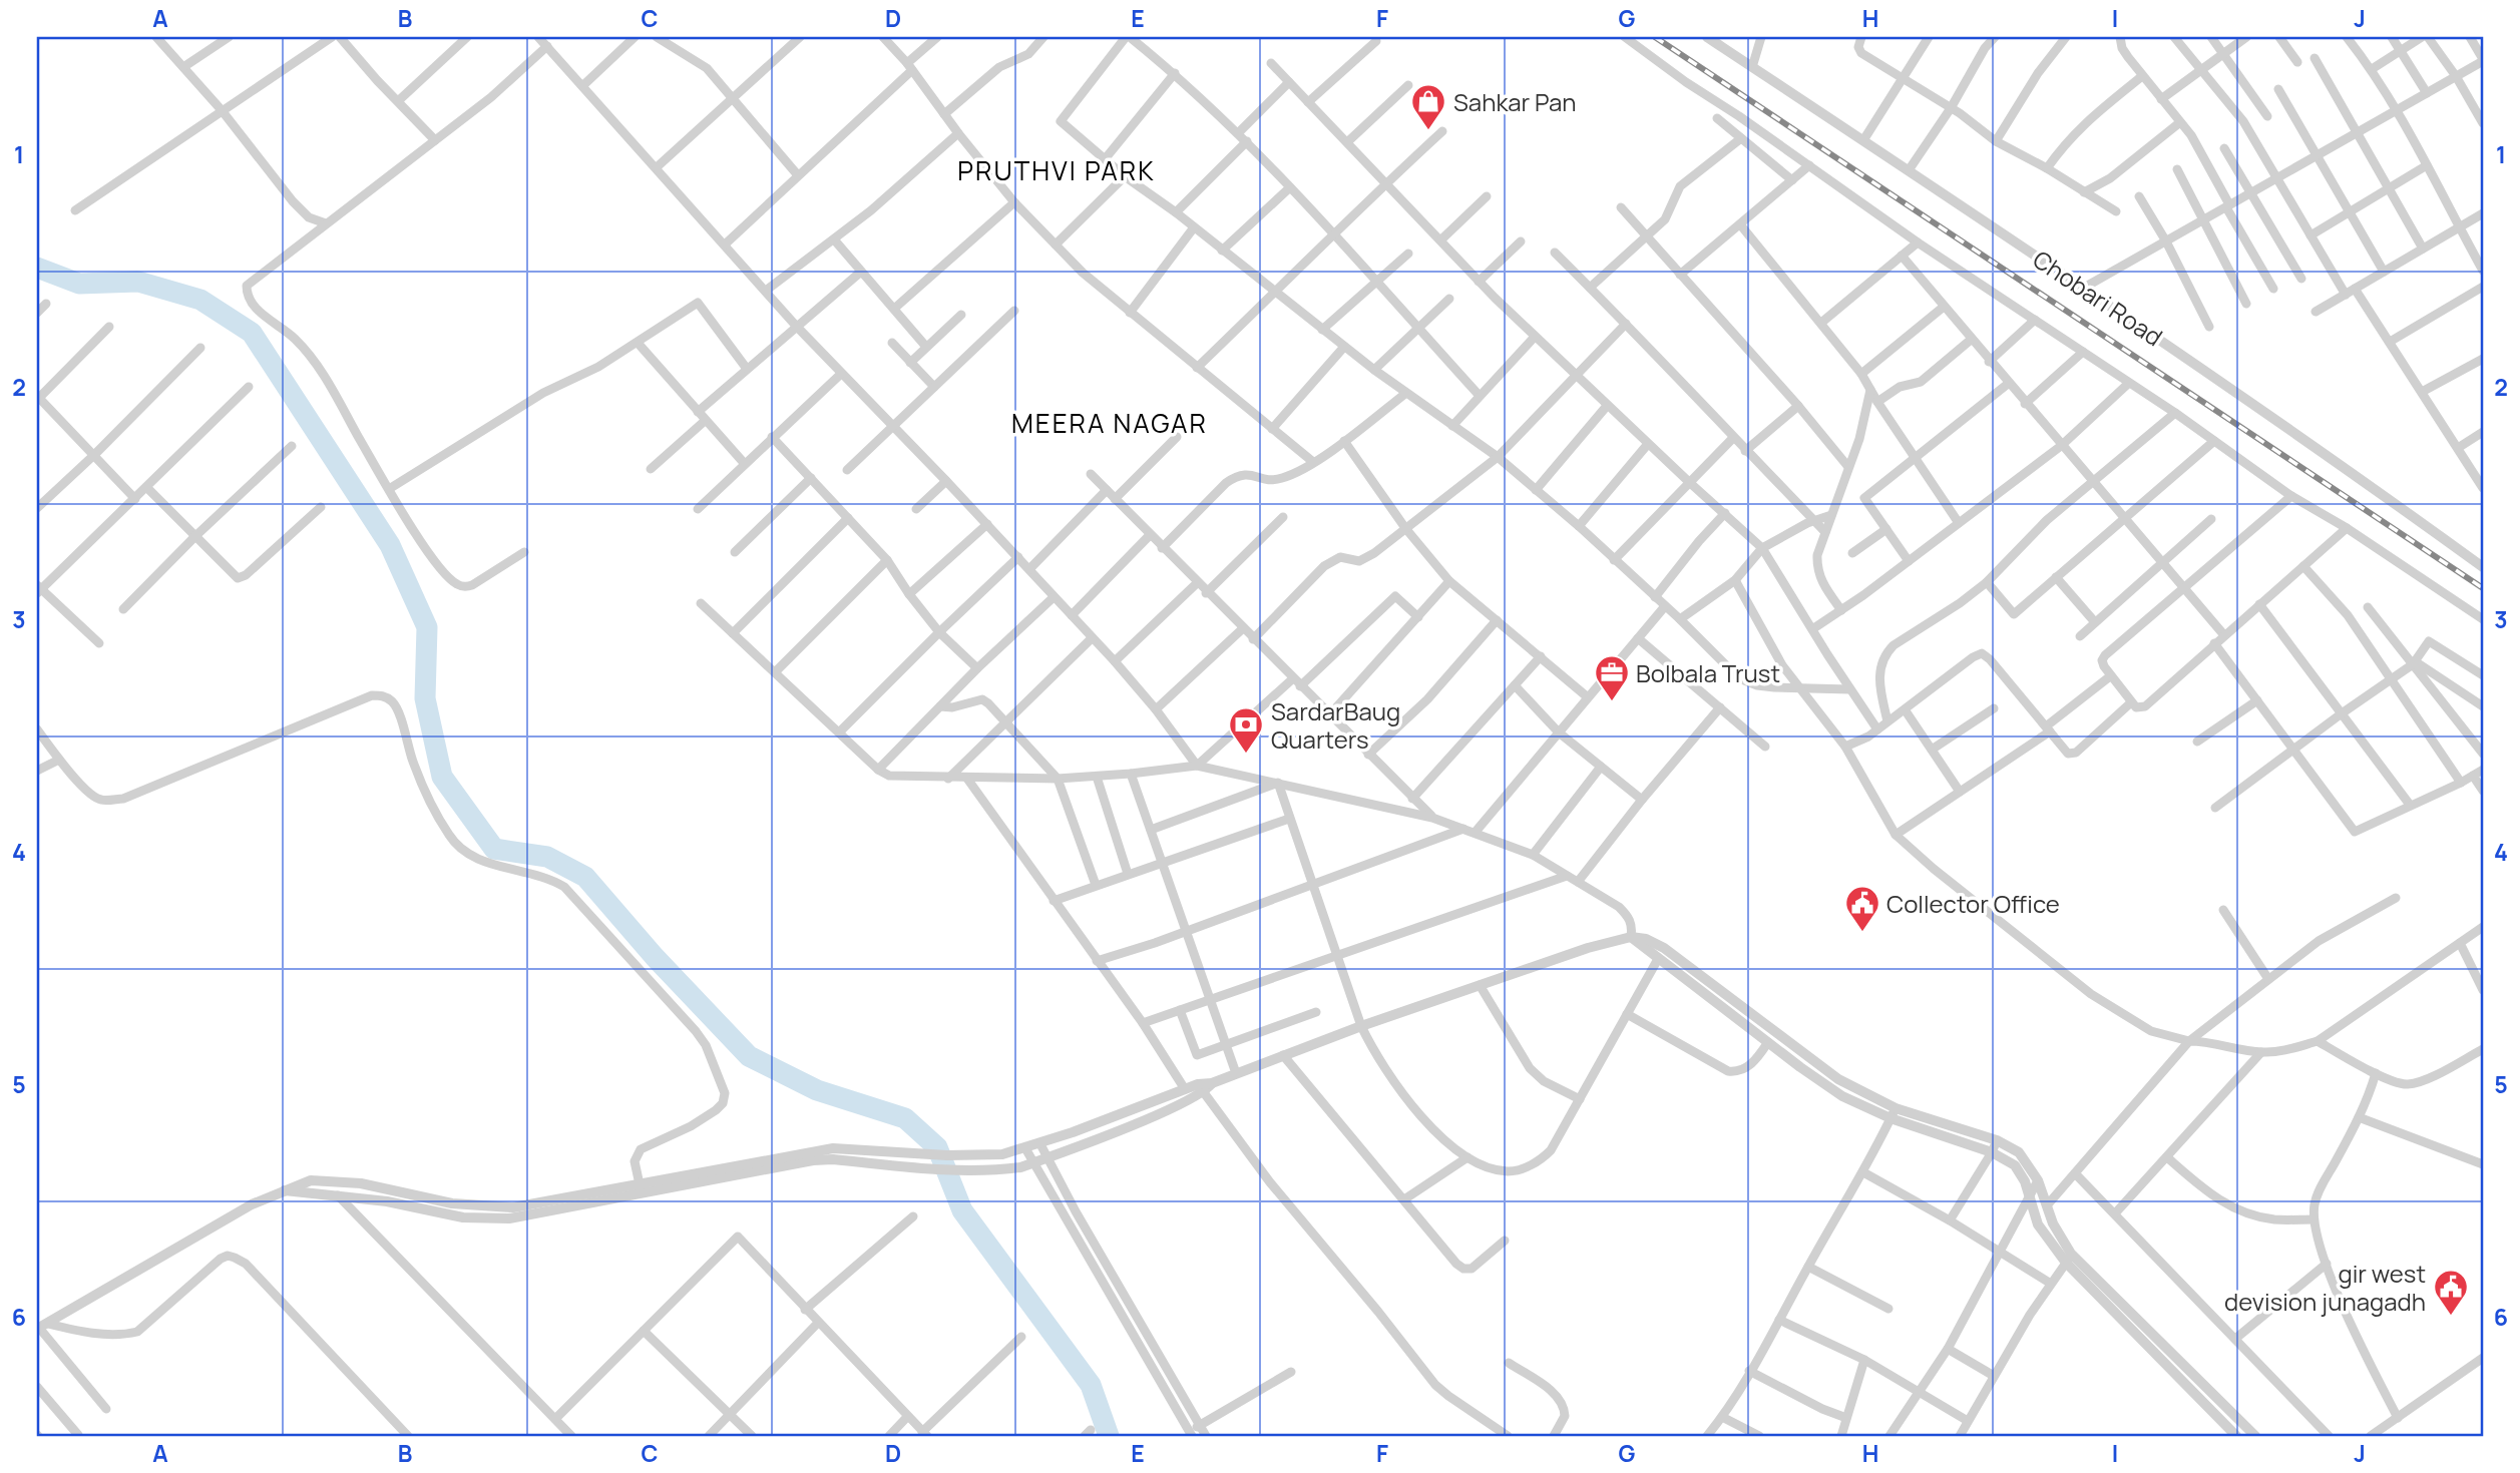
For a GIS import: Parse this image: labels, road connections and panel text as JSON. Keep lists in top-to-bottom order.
{
  "streets": {
    "street": ["Chobari Road"]
  },
  "districts": ["PRUTHVI PARK", "MEERA NAGAR"],
  "places": {
    "shop": ["Sahkar Pan"],
    "office": ["Bolbala Trust"],
    "bank": ["SardarBaug Quarters"],
    "public building": ["Collector Office", "gir west devision junagadh"]
  },
  "grid": {
    "columns": [
      "A",
      "B",
      "C",
      "D",
      "E",
      "F",
      "G",
      "H",
      "I",
      "J"
    ],
    "rows": [
      "1",
      "2",
      "3",
      "4",
      "5",
      "6"
    ]
  }
}
